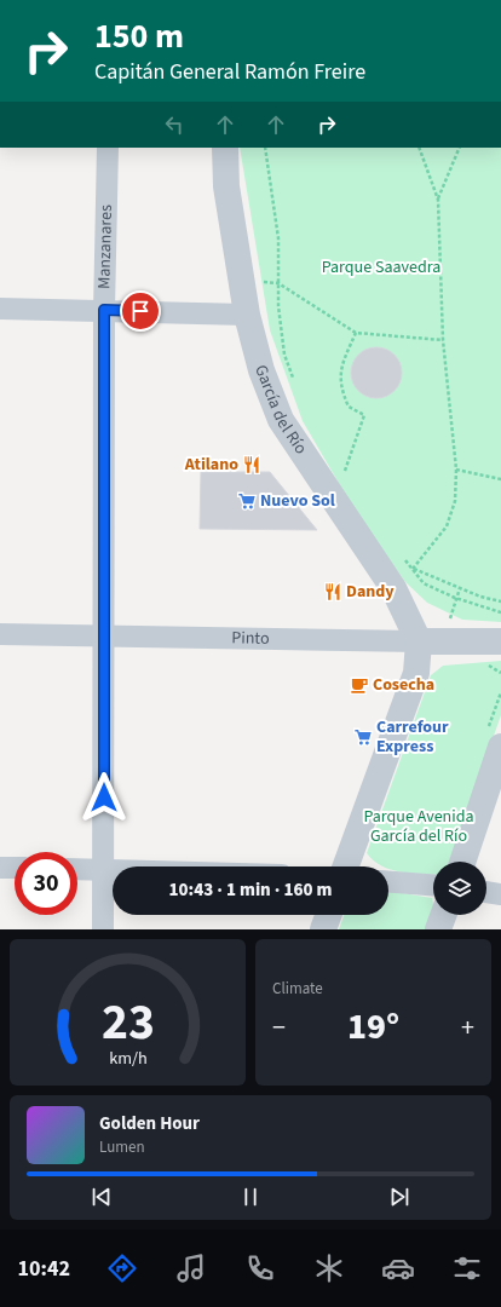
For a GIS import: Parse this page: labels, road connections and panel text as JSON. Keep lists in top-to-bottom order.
{
  "streets": {
    "street": ["Manzanares", "García del Río", "Pinto"]
  },
  "crossings": [
    ["Manzanares", "Pinto"],
    ["García del Río", "Pinto"]
  ],
  "parks": ["Parque Saavedra", "Parque Avenida García del Río"],
  "places": {
    "restaurant": ["Atilano", "Dandy"],
    "supermarket": ["Nuevo Sol", "Carrefour Express"],
    "cafe": ["Cosecha"]
  },
  "page": {
    "turn": ["150 m", "Capitán General Ramón Freire"],
    "limit": "30",
    "trip": "10:43 · 1 min · 160 m",
    "tile": "Climate",
    "heat": ["−", "19°", "+"],
    "song": ["Golden Hour", "Lumen"],
    "tabs": "10:42",
    "gauge": ["23", "km/h"]
  }
}
